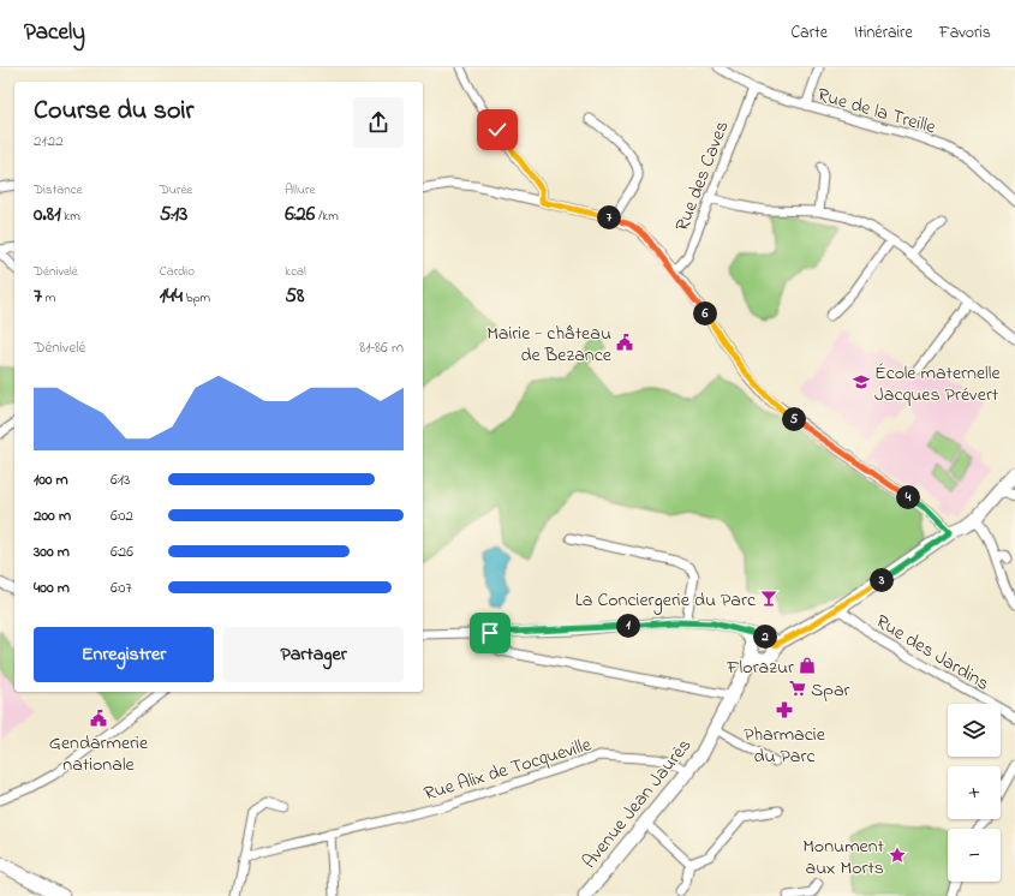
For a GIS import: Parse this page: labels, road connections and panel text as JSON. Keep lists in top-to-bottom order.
{
  "streets": {
    "main road": ["Avenue Jean Jaurès"],
    "street": [
      "Rue de la Treille",
      "Rue des Caves",
      "Rue des Jardins",
      "Rue Alix de Tocqueville"
    ]
  },
  "crossings": [
    ["Rue de la Treille", "Rue des Caves"],
    ["Rue des Jardins", "Avenue Jean Jaurès"],
    ["Rue Alix de Tocqueville", "Avenue Jean Jaurès"]
  ],
  "places": {
    "public building": ["Mairie - château de Bezance", "Gendarmerie nationale"],
    "school or university": ["École maternelle Jacques Prévert"],
    "bar": ["La Conciergerie du Parc"],
    "shop": ["Florazur"],
    "supermarket": ["Spar"],
    "pharmacy": ["Pharmacie du Parc"],
    "place": ["Monument aux Morts"]
  },
  "page": {
    "header": "Pacely",
    "nav": ["Carte", "Itinéraire", "Favoris"],
    "heading": ["Course du soir", "21:22"],
    "stats": [
      ["Distance", "0.81 km"],
      ["Durée", "5:13"],
      ["Allure", "6:26 /km"],
      ["Dénivelé", "7 m"],
      ["Cardio", "144 bpm"],
      ["kcal", "58"]
    ],
    "pins": [
      "7",
      "6",
      "5",
      "4",
      "3",
      "1",
      "2"
    ],
    "chart": ["Dénivelé", "81–86 m"],
    "list": [
      {
        "name": "100 m",
        "note": "6:13"
      },
      {
        "name": "200 m",
        "note": "6:02"
      },
      {
        "name": "300 m",
        "note": "6:26"
      },
      {
        "name": "400 m",
        "note": "6:07"
      }
    ],
    "buttons": ["Enregistrer", "Partager"],
    "map_buttons": ["+", "−"]
  }
}
